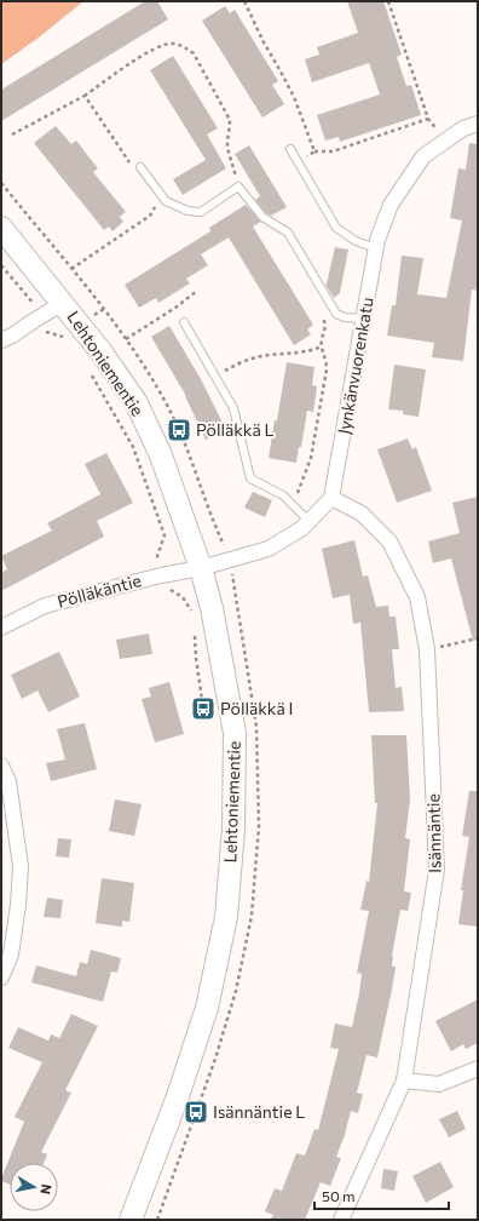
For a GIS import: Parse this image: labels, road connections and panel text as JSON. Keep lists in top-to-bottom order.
{
  "streets": {
    "main road": ["Lehtoniementie"],
    "street": ["Jynkänvuorenkatu", "Pölläkäntie", "Isännäntie"]
  },
  "crossings": [
    ["Lehtoniementie", "Pölläkäntie"],
    ["Jynkänvuorenkatu", "Isännäntie"]
  ],
  "places": {
    "bus stop": ["Pölläkkä L", "Pölläkkä I", "Isännäntie L"]
  },
  "scale_bar": "50 m",
  "north": "right"
}
